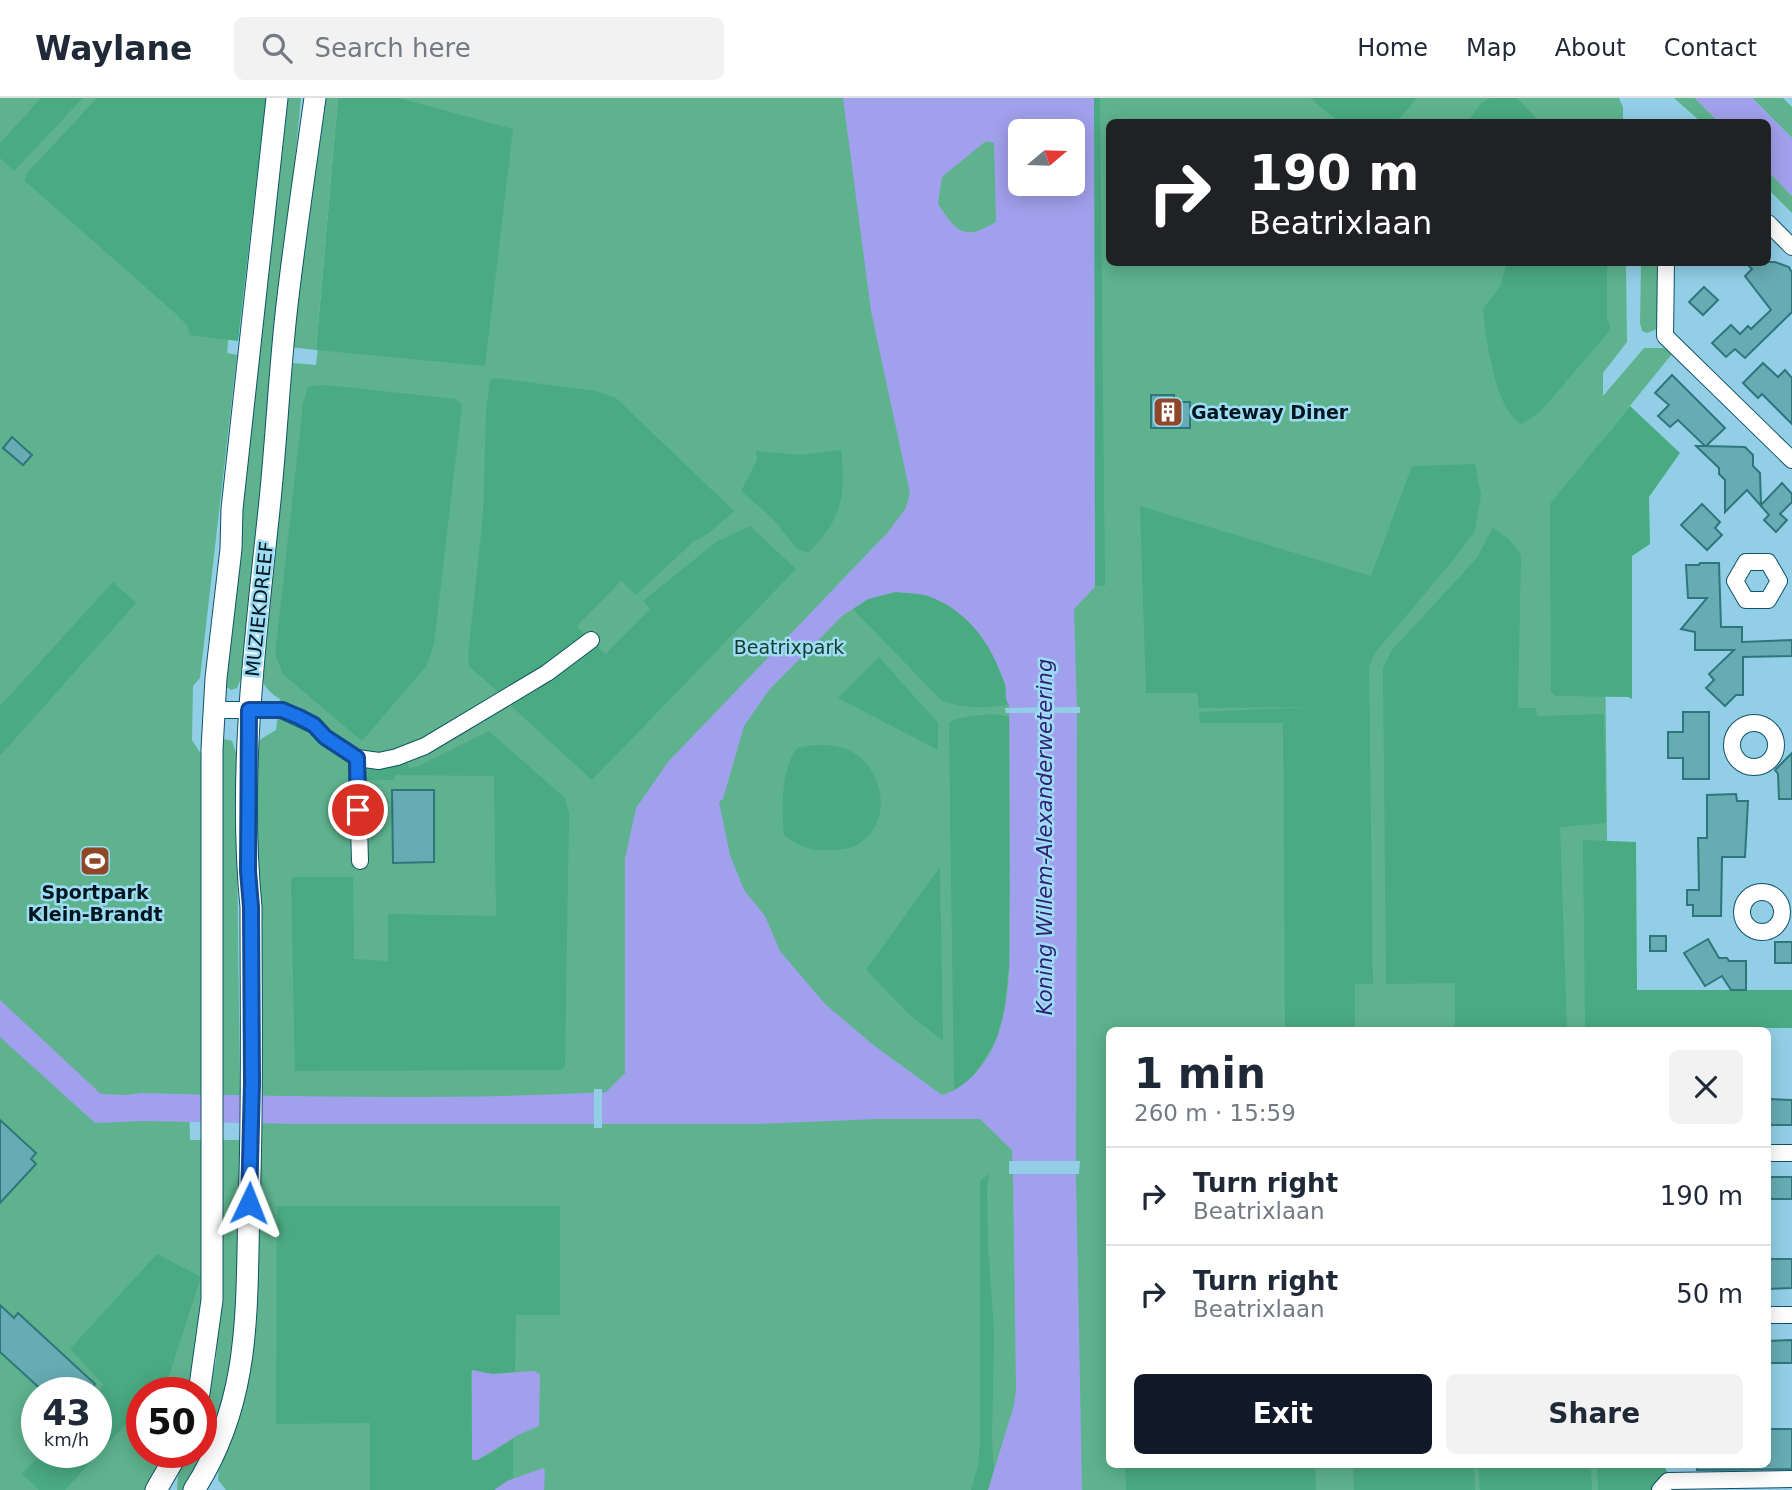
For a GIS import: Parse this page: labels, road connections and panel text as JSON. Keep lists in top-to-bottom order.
{
  "streets": {
    "main road": ["MUZIEKDREEF"]
  },
  "water": ["Koning Willem-Alexanderwetering"],
  "parks": ["Beatrixpark"],
  "places": {
    "building": ["Gateway Diner"],
    "sports": ["Sportpark Klein-Brandt"]
  },
  "north": "right",
  "page": {
    "header": "Waylane",
    "search": "Search here",
    "nav": [
      "Home",
      "Map",
      "About",
      "Contact"
    ],
    "turn": ["190 m", "Beatrixlaan"],
    "heading": ["1 min", "260 m · 15:59"],
    "list": [
      {
        "name": "Turn right",
        "note": "Beatrixlaan",
        "value": "190 m"
      },
      {
        "name": "Turn right",
        "note": "Beatrixlaan",
        "value": "50 m"
      }
    ],
    "buttons": ["Exit", "Share"],
    "speed": "43 km/h",
    "limit": "50"
  }
}
